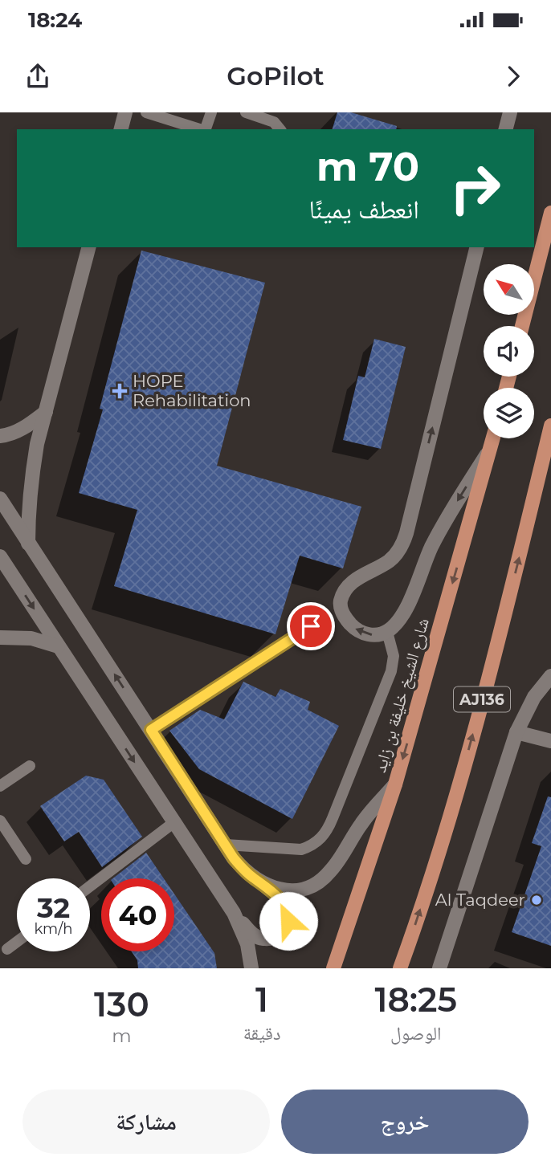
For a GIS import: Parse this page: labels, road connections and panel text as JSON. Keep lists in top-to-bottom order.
{
  "streets": {
    "main road": ["شارع الشيخ خليفة بن زايد", "AJ136"]
  },
  "places": {
    "health": ["HOPE Rehabilitation"],
    "other": ["Al Taqdeer"]
  },
  "north": "top left",
  "page": {
    "status": "18:24",
    "header": "GoPilot",
    "turn": ["70 m", "انعطف يمينًا"],
    "speed": "32 km/h",
    "limit": "40",
    "eta": [
      "18:25",
      "الوصول",
      "1",
      "دقيقة",
      "130",
      "m"
    ],
    "buttons": ["خروج", "مشاركة"]
  }
}
